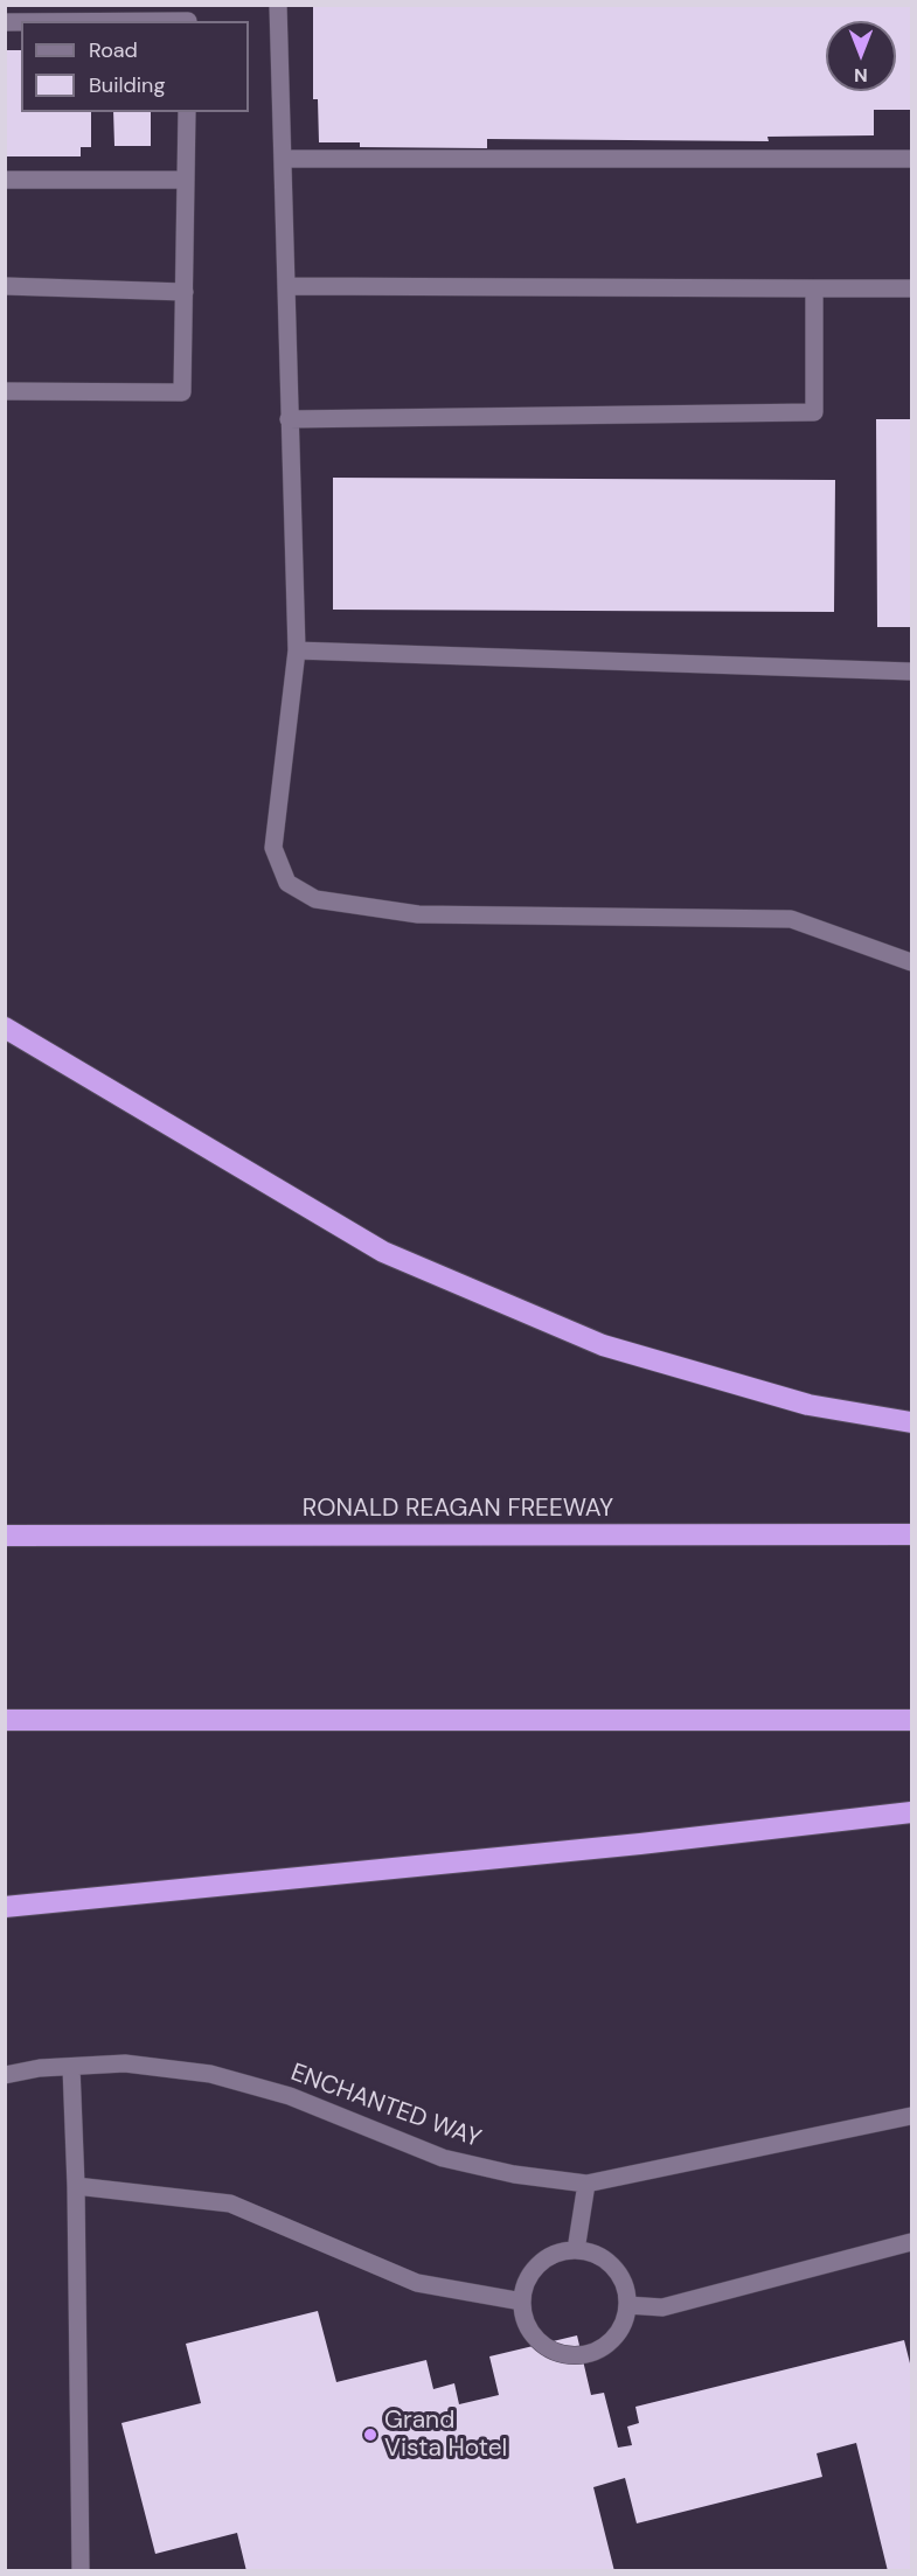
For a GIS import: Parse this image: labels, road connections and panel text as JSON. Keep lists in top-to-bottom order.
{
  "streets": {
    "highway": ["RONALD REAGAN FREEWAY"],
    "street": ["ENCHANTED WAY"]
  },
  "places": ["Grand Vista Hotel"],
  "legend": ["Road", "Building"],
  "north": "bottom"
}
